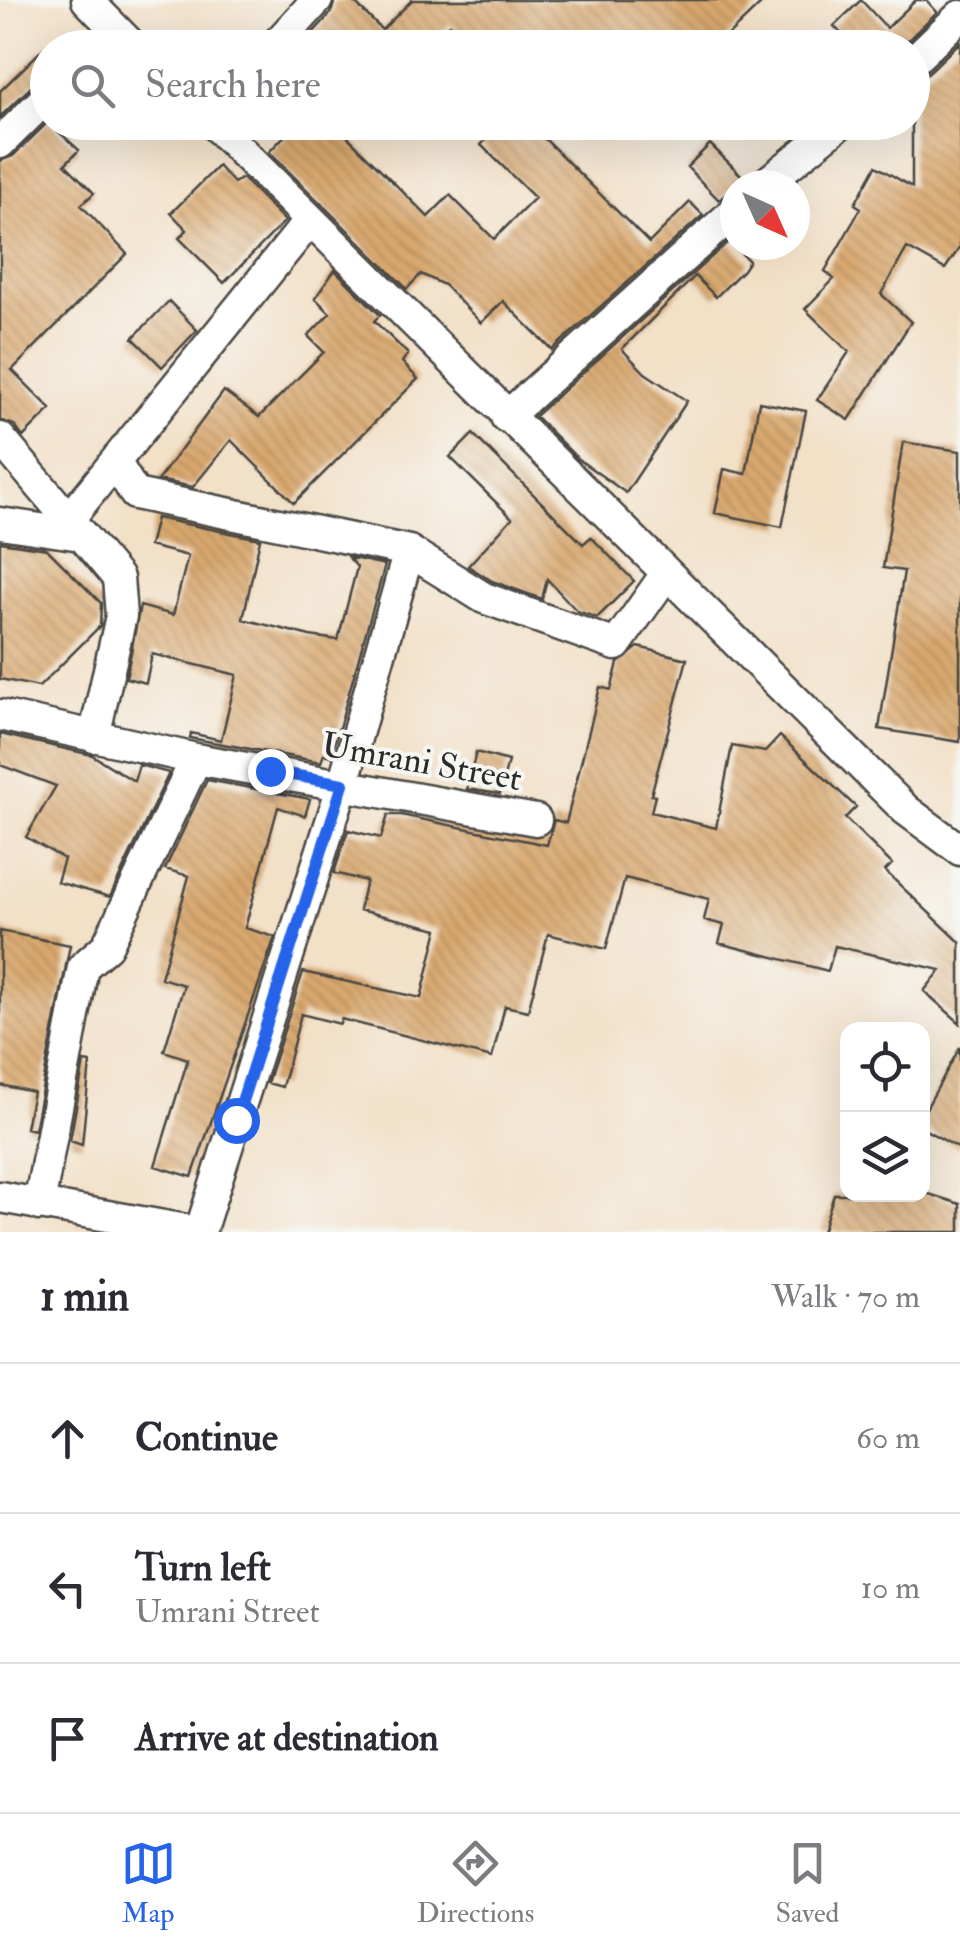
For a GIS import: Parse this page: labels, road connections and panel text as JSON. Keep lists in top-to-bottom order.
{
  "streets": {
    "street": ["Umrani Street"]
  },
  "north": "bottom right",
  "page": {
    "search": "Search here",
    "heading": ["1 min", "Walk · 70 m"],
    "list": [
      ["Continue", "60 m"],
      ["Turn left", "Umrani Street", "10 m"],
      "Arrive at destination"
    ],
    "nav": ["Map", "Directions", "Saved"]
  }
}
